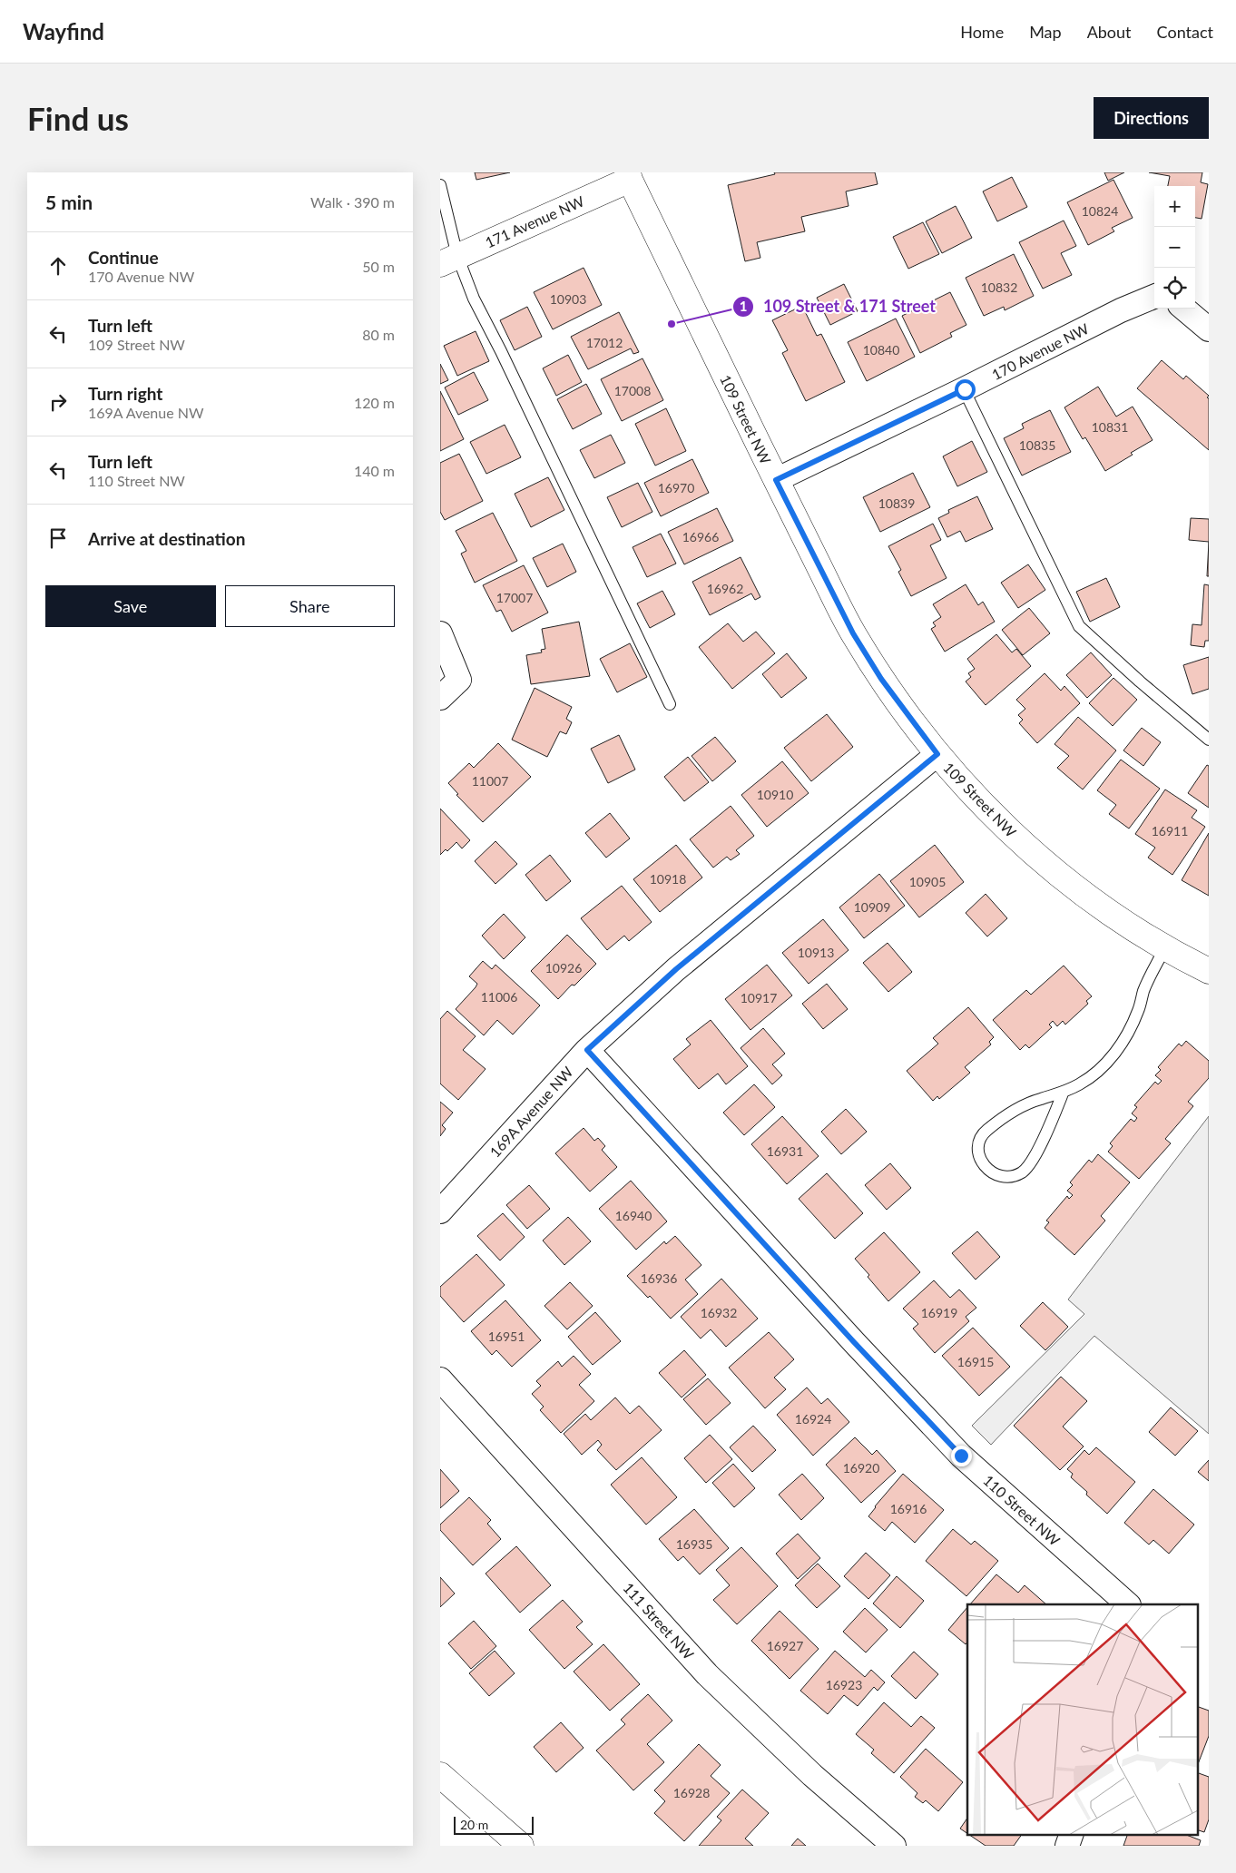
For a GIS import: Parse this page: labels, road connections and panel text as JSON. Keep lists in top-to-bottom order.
{
  "streets": {
    "street": [
      "171 Avenue NW",
      "170 Avenue NW",
      "109 Street NW",
      "169A Avenue NW",
      "110 Street NW",
      "111 Street NW"
    ]
  },
  "crossings": [
    ["171 Avenue NW", "109 Street NW"],
    ["170 Avenue NW", "109 Street NW"],
    ["109 Street NW", "169A Avenue NW"],
    ["169A Avenue NW", "110 Street NW"]
  ],
  "places": ["109 Street & 171 Street"],
  "house_numbers": [
    "10824",
    "10832",
    "10903",
    "17012",
    "10840",
    "17008",
    "10831",
    "10835",
    "16970",
    "10839",
    "16966",
    "16962",
    "17007",
    "11007",
    "10910",
    "16911",
    "10918",
    "10905",
    "10909",
    "10913",
    "10926",
    "11006",
    "10917",
    "16931",
    "16940",
    "16936",
    "16932",
    "16919",
    "16951",
    "16915",
    "16924",
    "16920",
    "16916",
    "16935",
    "16927",
    "16923",
    "16928"
  ],
  "scale_bar": "20 m",
  "page": {
    "header": "Wayfind",
    "nav": [
      "Home",
      "Map",
      "About",
      "Contact"
    ],
    "buttons": [
      "Directions",
      ["Save", "Share"]
    ],
    "title": "Find us",
    "heading": ["5 min", "Walk · 390 m"],
    "map_buttons": ["+", "−"],
    "list": [
      ["Continue", "170 Avenue NW", "50 m"],
      ["Turn left", "109 Street NW", "80 m"],
      ["Turn right", "169A Avenue NW", "120 m"],
      ["Turn left", "110 Street NW", "140 m"],
      "Arrive at destination"
    ],
    "scale": "20 m"
  }
}
